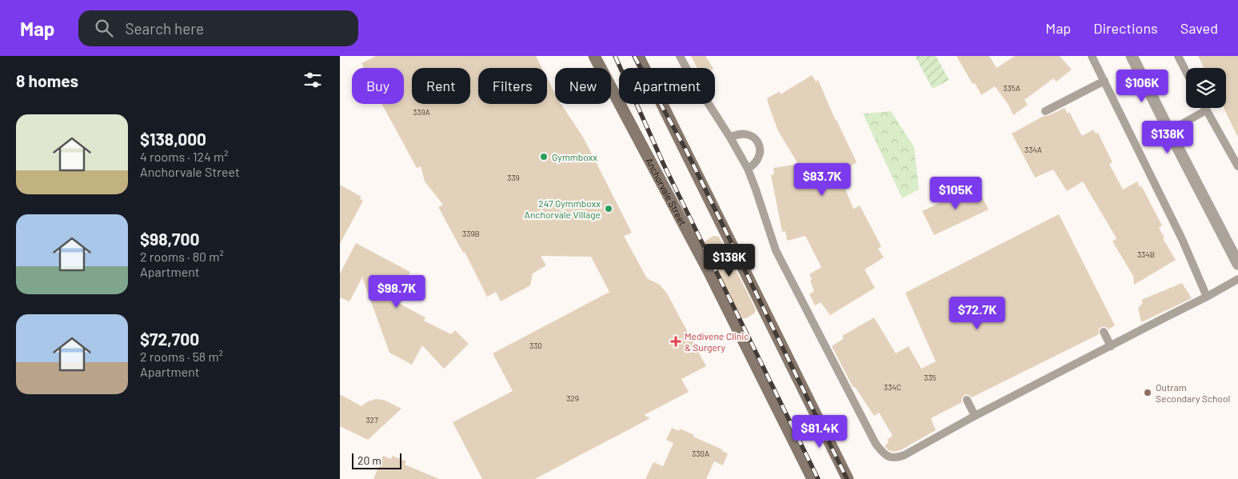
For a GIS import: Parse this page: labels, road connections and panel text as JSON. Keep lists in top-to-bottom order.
{
  "streets": {
    "street": ["Anchorvale Street"]
  },
  "places": {
    "other": ["Gymmboxx", "247 Gymmboxx Anchorvale Village", "Outram Secondary School"],
    "health": ["Medivene Clinic & Surgery"]
  },
  "house_numbers": [
    "335A",
    "339A",
    "334A",
    "339",
    "339B",
    "334B",
    "330",
    "335",
    "334C",
    "329",
    "327",
    "330A"
  ],
  "scale_bar": "20 m",
  "page": {
    "header": "Map",
    "search": "Search here",
    "nav": ["Map", "Directions", "Saved"],
    "heading": "8 homes",
    "chip": [
      "Buy",
      "Rent",
      "Filters",
      "New",
      "Apartment"
    ],
    "price": [
      "$106K",
      "$138K",
      "$83.7K",
      "$105K",
      "$138K",
      "$98.7K",
      "$72.7K",
      "$81.4K"
    ],
    "list": [
      {
        "name": "$138,000",
        "note": "4 rooms · 124 m² · Anchorvale Street"
      },
      {
        "name": "$98,700",
        "note": "2 rooms · 80 m² · Apartment"
      },
      {
        "name": "$72,700",
        "note": "2 rooms · 58 m² · Apartment"
      }
    ],
    "scale": "20 m"
  }
}
